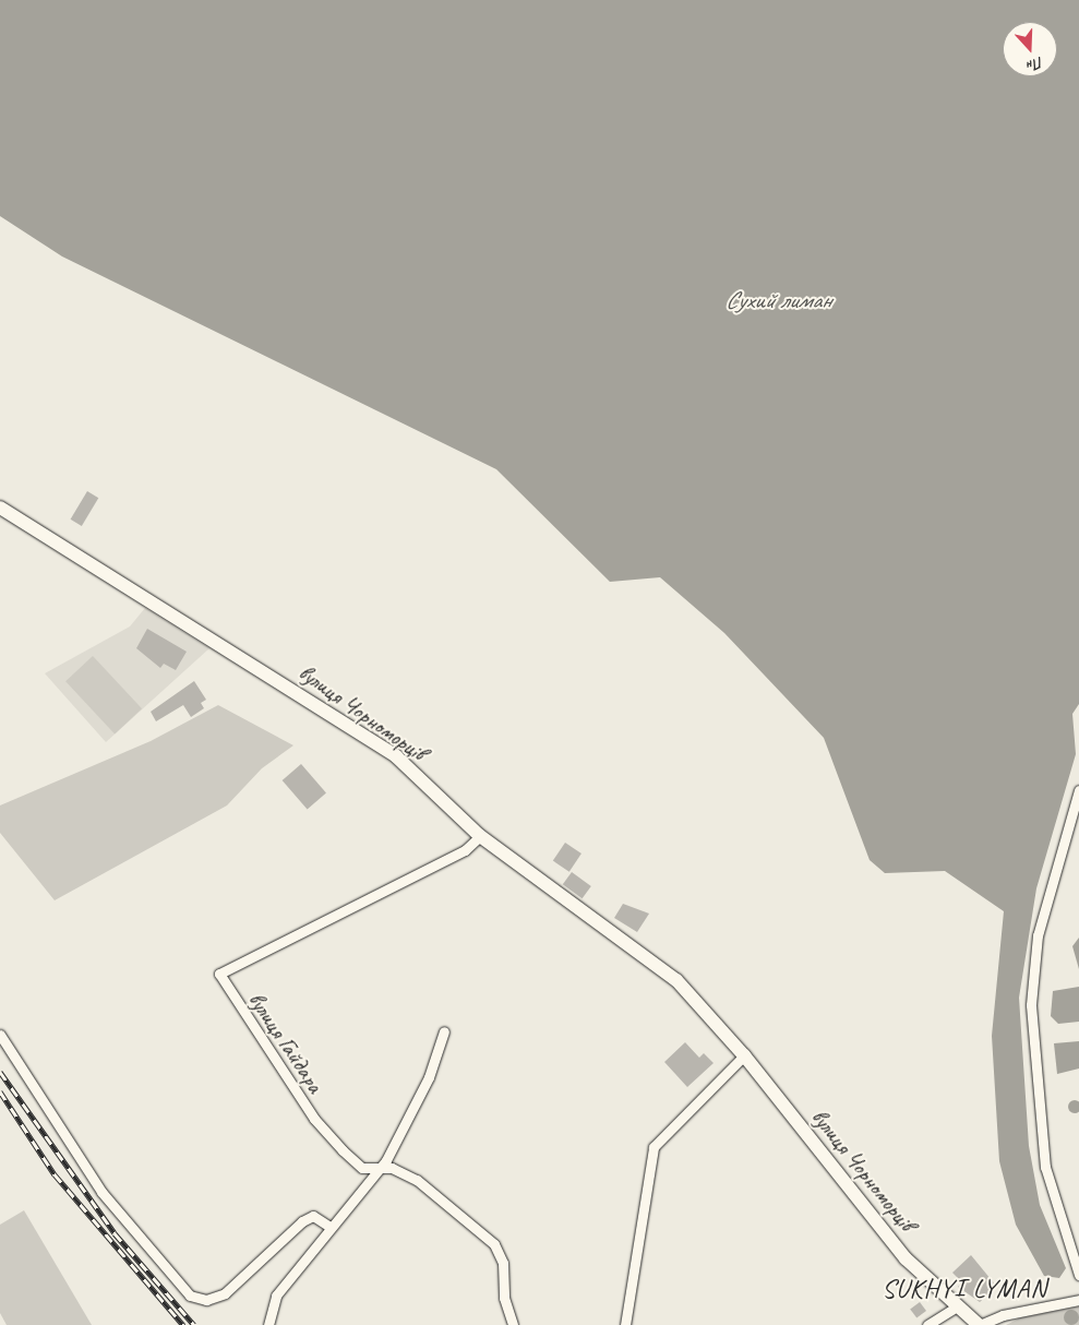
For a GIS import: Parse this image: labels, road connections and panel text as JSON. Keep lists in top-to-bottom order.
{
  "streets": {
    "main road": ["вулиця Чорноморців"],
    "street": ["вулиця Гайдара"]
  },
  "crossings": [
    ["вулиця Чорноморців", "вулиця Гайдара"]
  ],
  "districts": ["SUKHYI LYMAN"],
  "water": ["Сухий лиман"],
  "north": "bottom"
}
